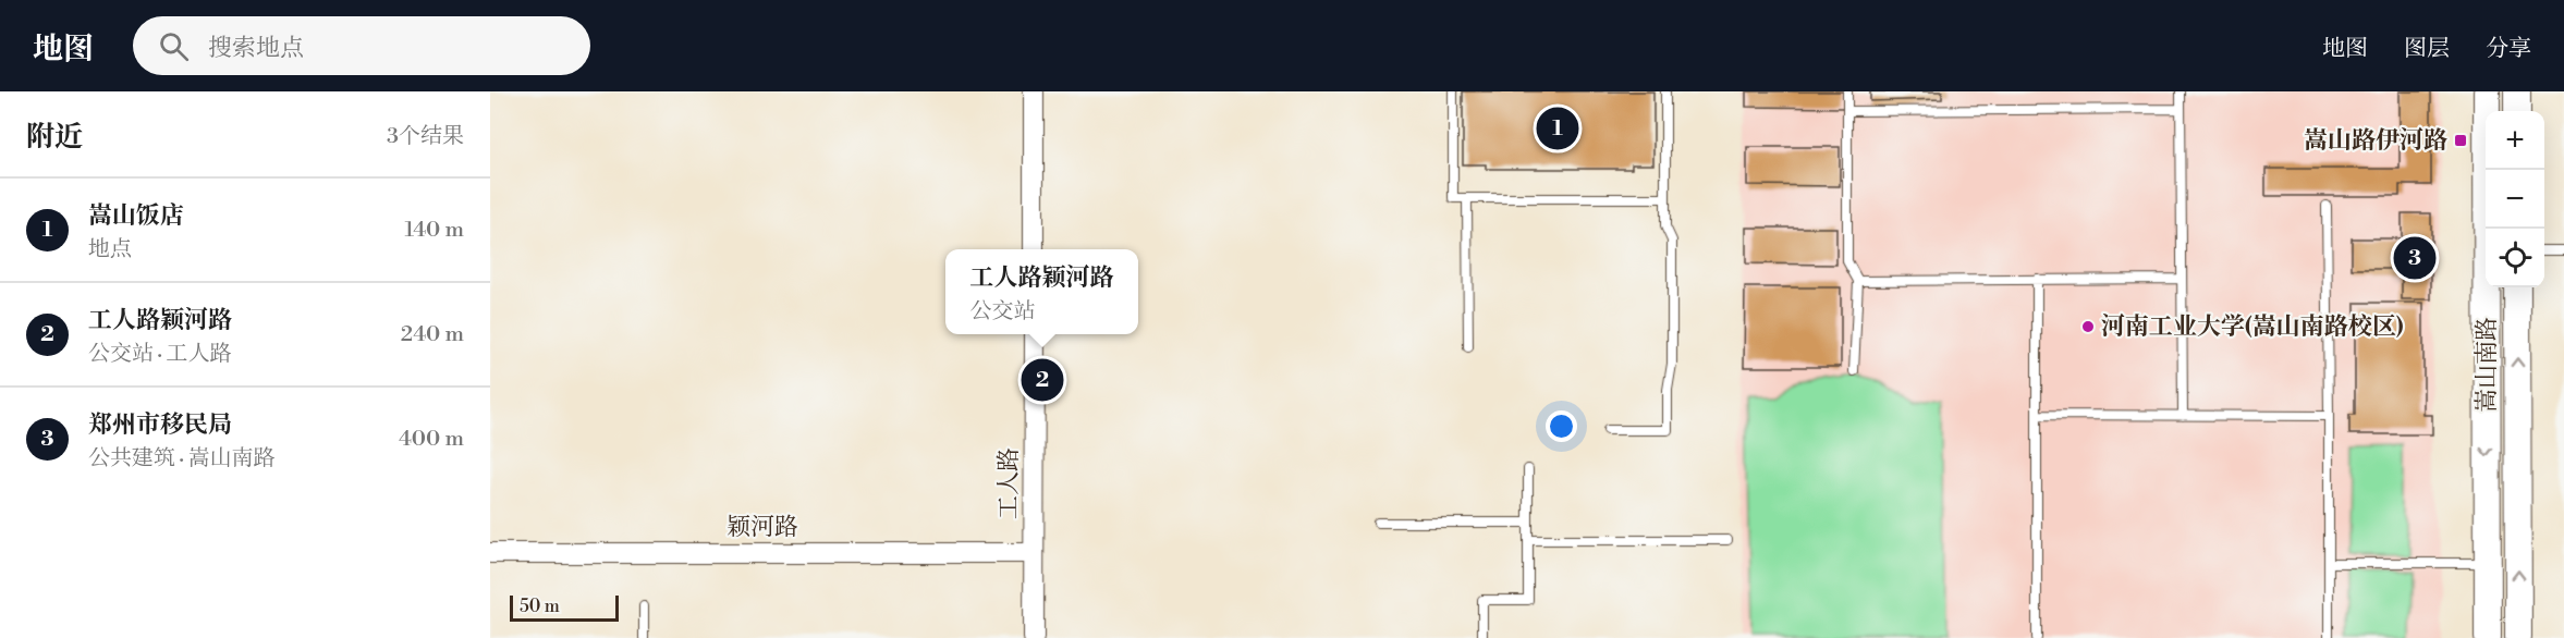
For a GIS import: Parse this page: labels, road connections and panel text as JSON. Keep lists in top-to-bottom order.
{
  "streets": {
    "main road": ["嵩山南路"],
    "street": ["工人路", "颖河路"]
  },
  "crossings": [
    ["工人路", "颖河路"]
  ],
  "places": {
    "transit": ["嵩山路伊河路"],
    "other": ["河南工业大学(嵩山南路校区)"]
  },
  "scale_bar": "50 m",
  "page": {
    "header": "地图",
    "search": "搜索地点",
    "nav": ["地图", "图层", "分享"],
    "heading": ["附近", "3个结果"],
    "pins": ["1", "3", "2"],
    "map_buttons": ["+", "−"],
    "list": [
      {
        "mark": "1",
        "name": "嵩山饭店",
        "note": "地点",
        "value": "140 m"
      },
      {
        "mark": "2",
        "name": "工人路颖河路",
        "note": "公交站 · 工人路",
        "value": "240 m"
      },
      {
        "mark": "3",
        "name": "郑州市移民局",
        "note": "公共建筑 · 嵩山南路",
        "value": "400 m"
      }
    ],
    "popup": ["工人路颖河路", "公交站"],
    "scale": "50 m"
  }
}
